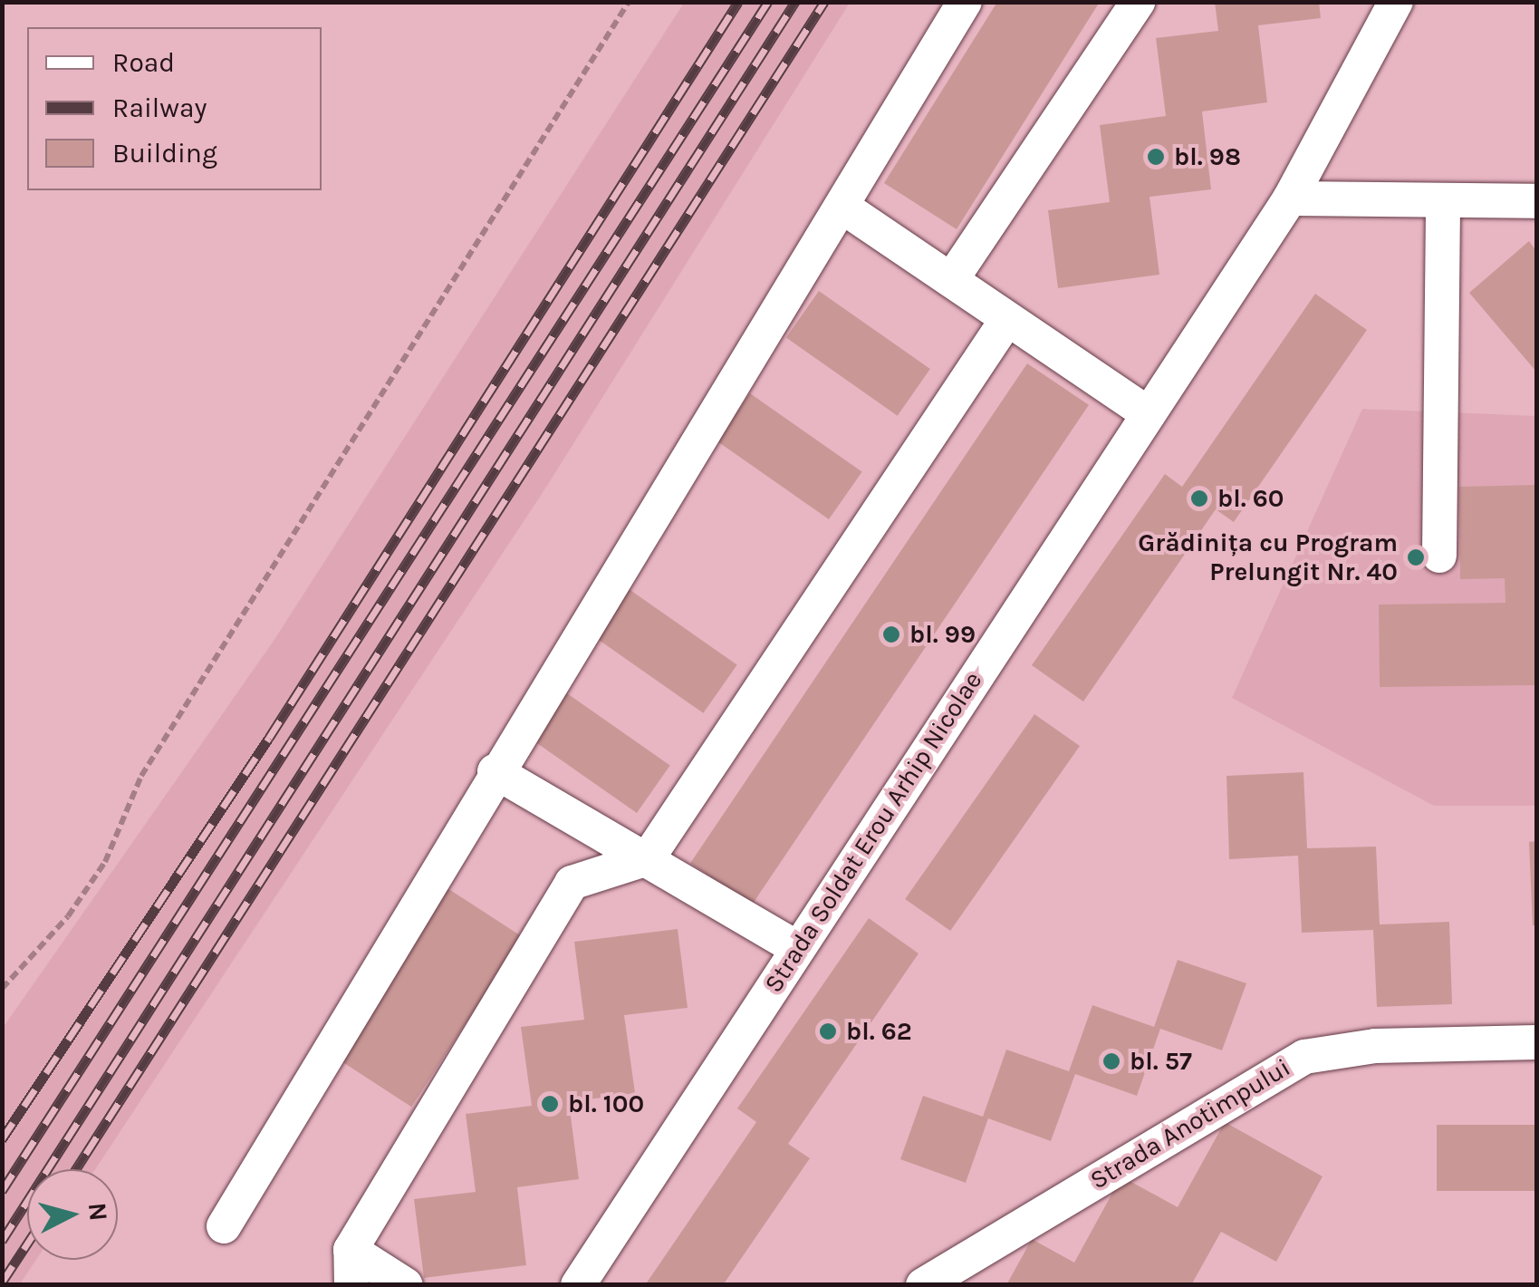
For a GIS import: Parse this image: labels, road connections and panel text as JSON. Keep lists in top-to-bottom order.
{
  "streets": {
    "street": ["Strada Soldat Erou Arhip Nicolae", "Strada Anotimpului"]
  },
  "places": [
    "bl. 98",
    "bl. 60",
    "Grădinița cu Program Prelungit Nr. 40",
    "bl. 99",
    "bl. 62",
    "bl. 57",
    "bl. 100"
  ],
  "legend": ["Road", "Railway", "Building"],
  "north": "right"
}
